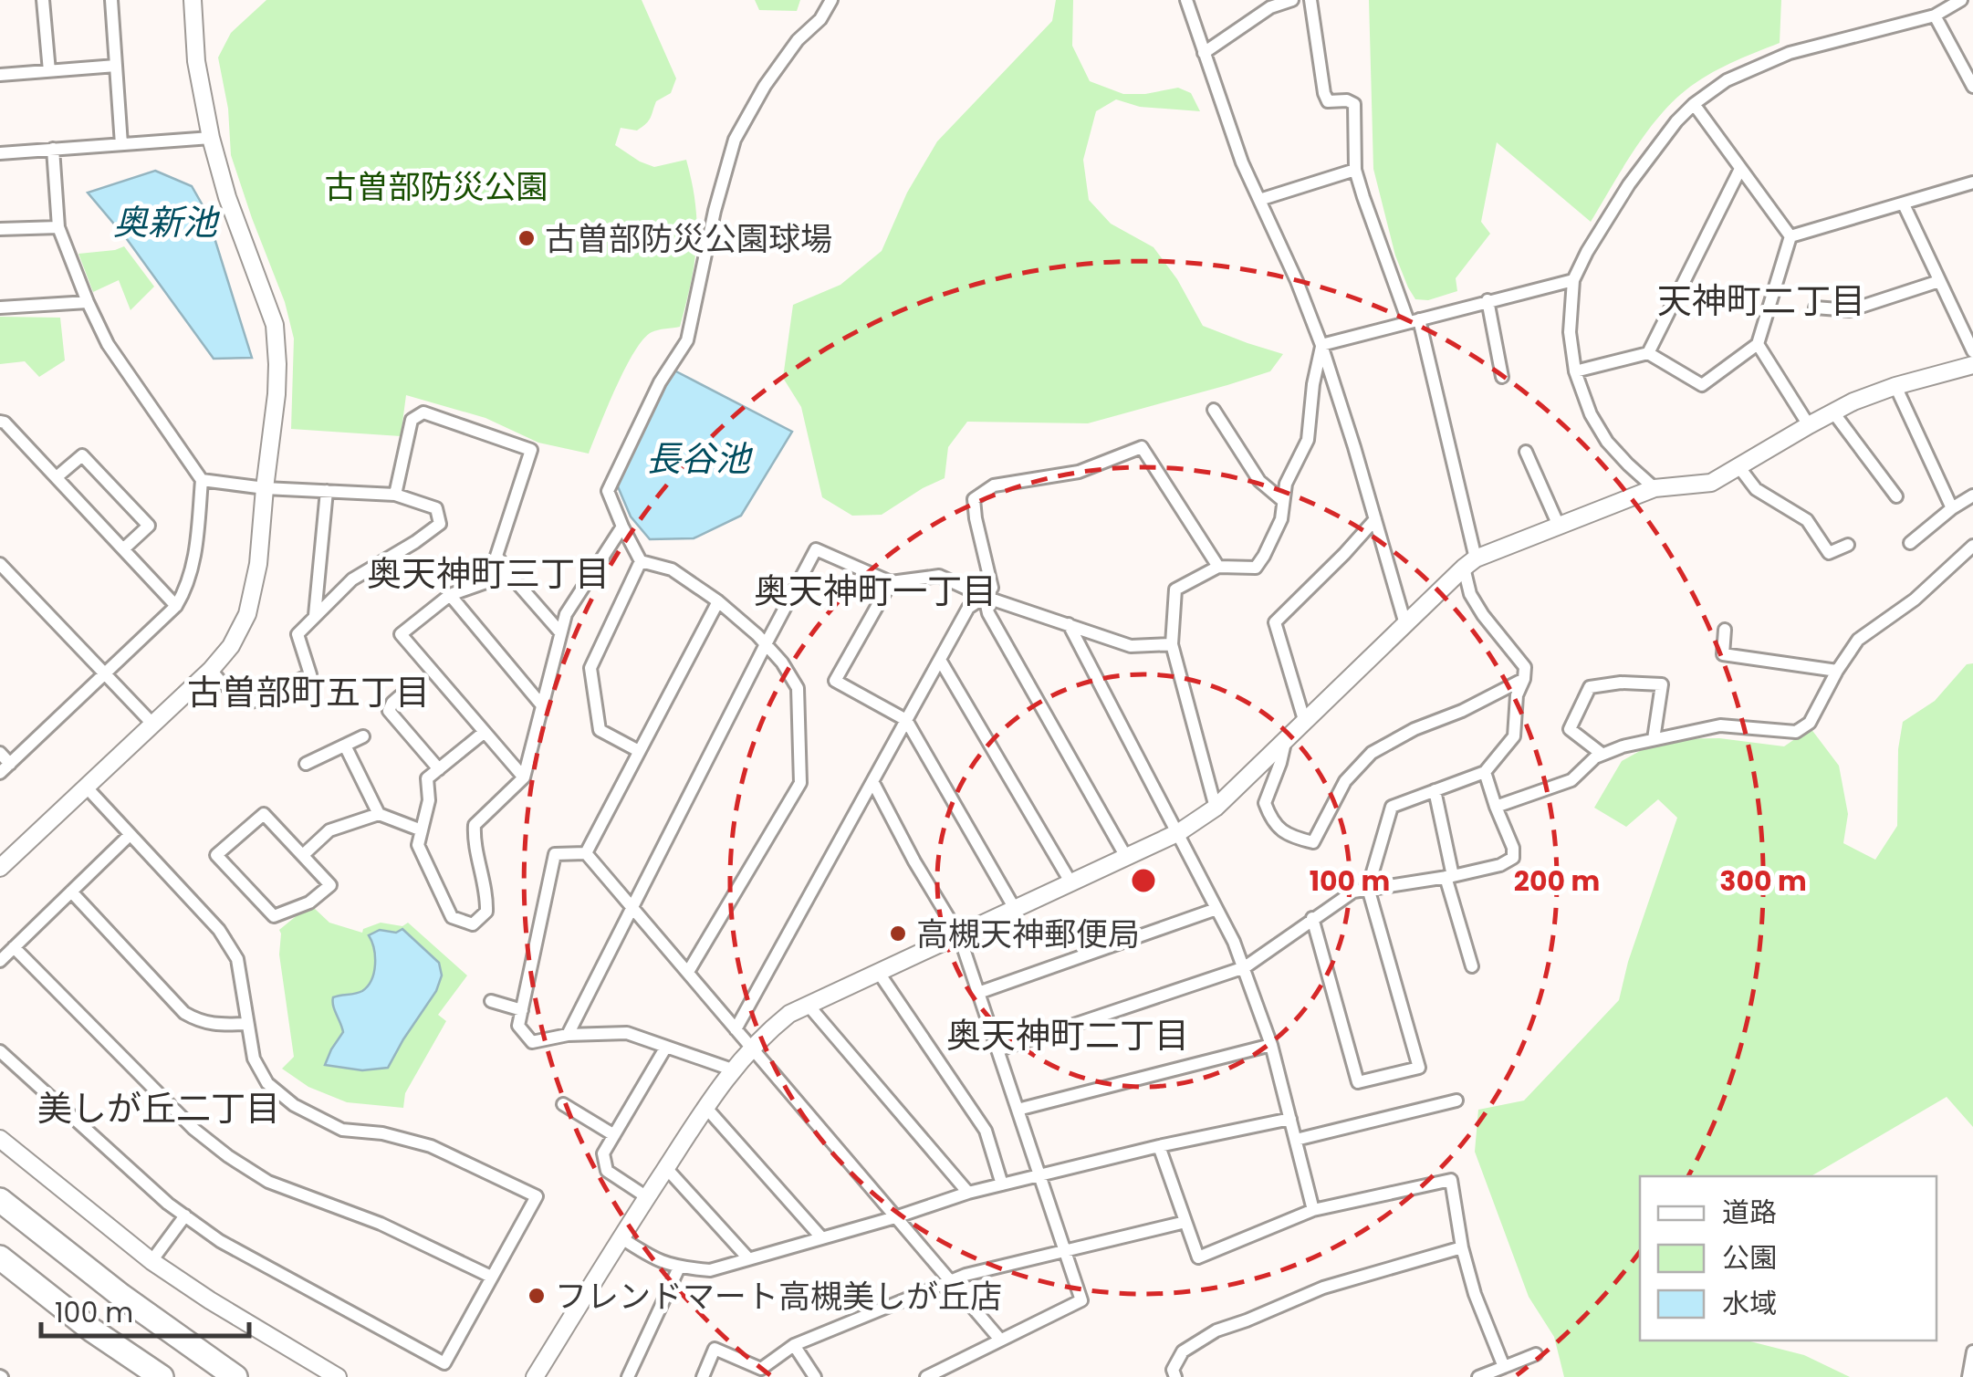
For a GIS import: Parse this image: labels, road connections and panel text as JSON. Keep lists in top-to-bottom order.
{
  "districts": [
    "天神町二丁目",
    "奥天神町三丁目",
    "奥天神町一丁目",
    "古曽部町五丁目",
    "奥天神町二丁目",
    "美しが丘二丁目"
  ],
  "water": ["奥新池", "長谷池"],
  "parks": ["古曽部防災公園"],
  "places": ["古曽部防災公園球場", "高槻天神郵便局", "フレンドマート高槻美しが丘店"],
  "legend": ["道路", "公園", "水域"],
  "scale_bar": "100 m",
  "rings": ["100 m", "200 m", "300 m"]
}
